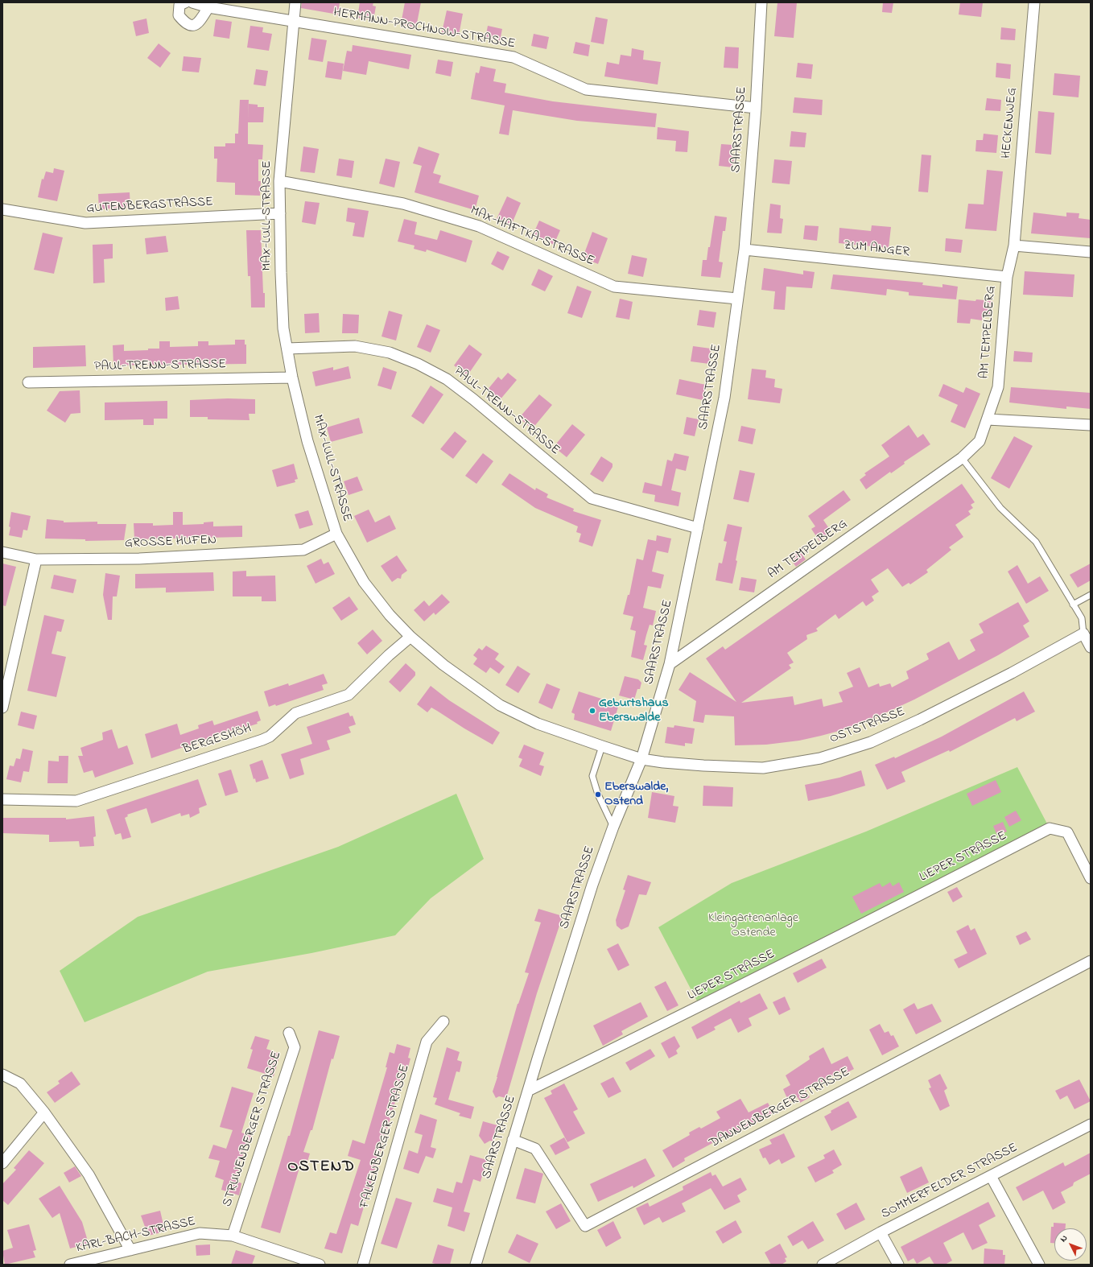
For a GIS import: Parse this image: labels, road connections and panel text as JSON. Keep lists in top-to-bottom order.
{
  "streets": {
    "street": [
      "HERMANN-PROCHNOW-STRASSE",
      "HECKENWEG",
      "SAARSTRASSE",
      "GUTENBERGSTRASSE",
      "MAX-LULL-STRASSE",
      "MAX-HAFTKA-STRASSE",
      "ZUM ANGER",
      "AM TEMPELBERG",
      "PAUL-TRENN-STRASSE",
      "GROSSE HUFEN",
      "OSTSTRASSE",
      "BERGESHÖH",
      "LIEPER STRASSE",
      "DANNENBERGER STRASSE",
      "STRUWENBERGER STRASSE",
      "FALKENBERGER STRASSE",
      "SOMMERFELDER STRASSE",
      "KARL-BACH-STRASSE"
    ]
  },
  "crossings": [
    ["HERMANN-PROCHNOW-STRASSE", "SAARSTRASSE"],
    ["HERMANN-PROCHNOW-STRASSE", "MAX-LULL-STRASSE"],
    ["HECKENWEG", "AM TEMPELBERG"],
    ["SAARSTRASSE", "MAX-LULL-STRASSE"],
    ["SAARSTRASSE", "MAX-HAFTKA-STRASSE"],
    ["SAARSTRASSE", "ZUM ANGER"],
    ["SAARSTRASSE", "AM TEMPELBERG"],
    ["SAARSTRASSE", "PAUL-TRENN-STRASSE"],
    ["SAARSTRASSE", "OSTSTRASSE"],
    ["SAARSTRASSE", "LIEPER STRASSE"],
    ["SAARSTRASSE", "DANNENBERGER STRASSE"],
    ["GUTENBERGSTRASSE", "MAX-LULL-STRASSE"],
    ["MAX-LULL-STRASSE", "MAX-HAFTKA-STRASSE"],
    ["MAX-LULL-STRASSE", "PAUL-TRENN-STRASSE"],
    ["MAX-LULL-STRASSE", "GROSSE HUFEN"],
    ["MAX-LULL-STRASSE", "OSTSTRASSE"],
    ["MAX-LULL-STRASSE", "BERGESHÖH"],
    ["ZUM ANGER", "AM TEMPELBERG"],
    ["STRUWENBERGER STRASSE", "KARL-BACH-STRASSE"]
  ],
  "districts": ["OSTEND"],
  "parks": ["Kleingartenanlage Ostende"],
  "places": ["Geburtshaus Eberswalde", "Eberswalde, Ostend"],
  "north": "top left"
}
